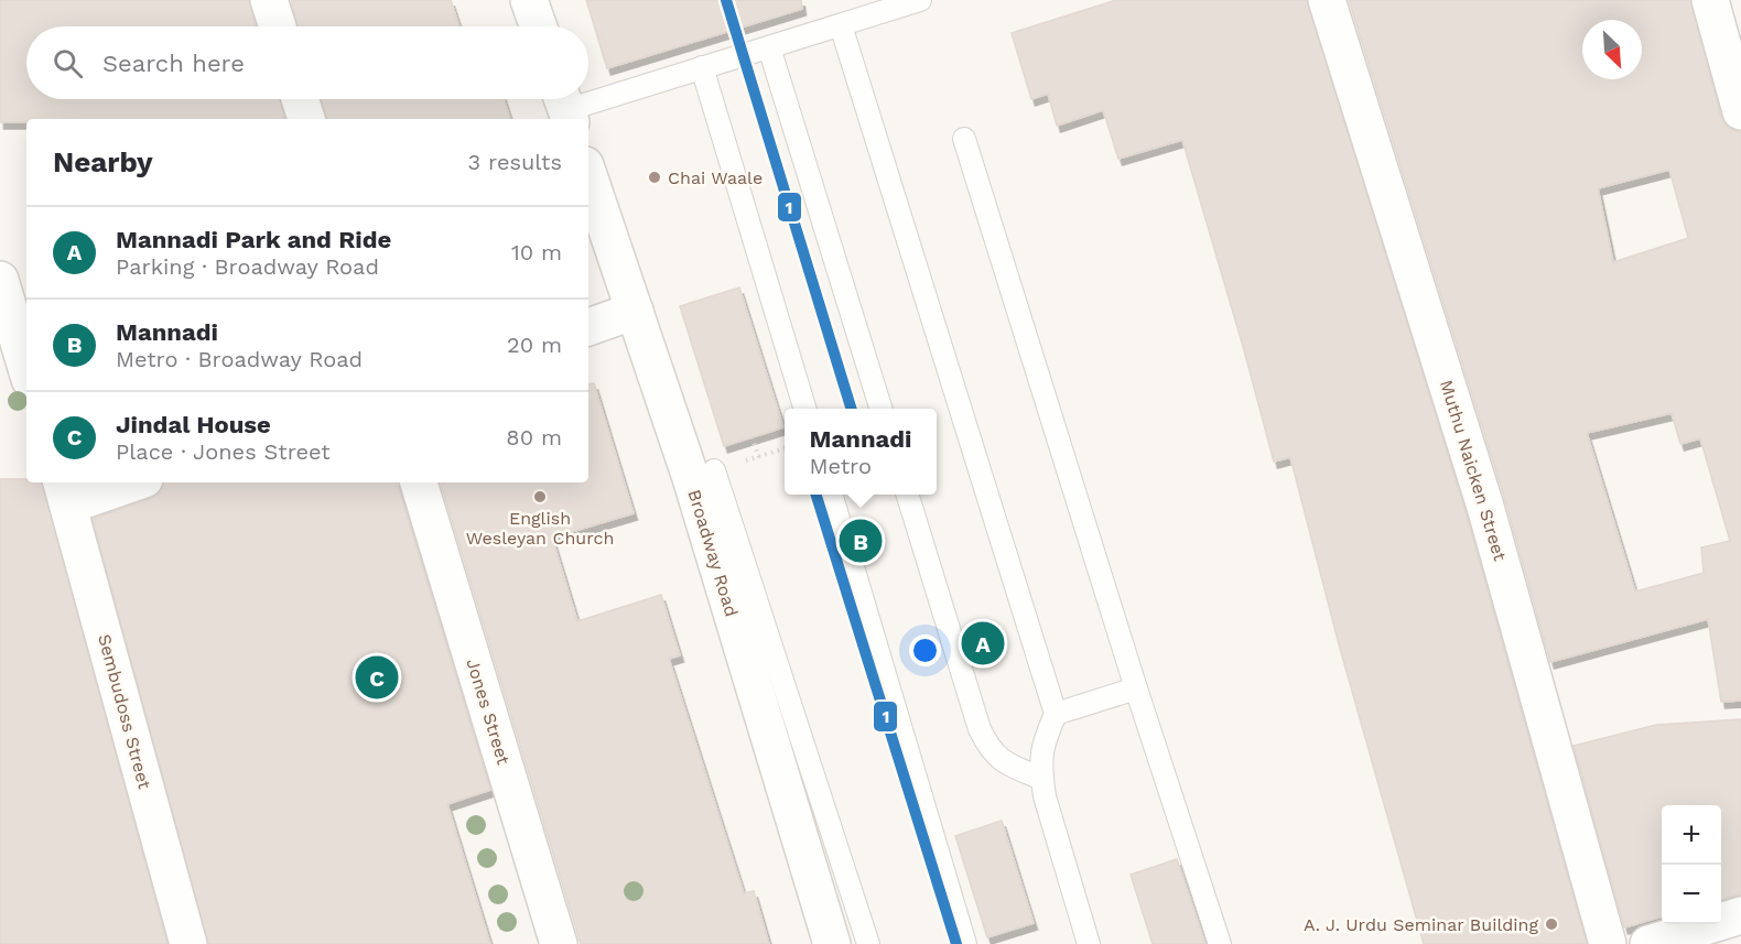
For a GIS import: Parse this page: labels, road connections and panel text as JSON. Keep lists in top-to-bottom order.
{
  "streets": {
    "street": [
      "Muthu Naicken Street",
      "Broadway Road",
      "Sembudoss Street",
      "Jones Street"
    ]
  },
  "places": ["Chai Waale", "English Wesleyan Church", "A. J. Urdu Seminar Building"],
  "lines": ["transit line 1"],
  "north": "bottom right",
  "page": {
    "search": "Search here",
    "heading": ["Nearby", "3 results"],
    "list": [
      {
        "mark": "A",
        "name": "Mannadi Park and Ride",
        "note": "Parking · Broadway Road",
        "value": "10 m"
      },
      {
        "mark": "B",
        "name": "Mannadi",
        "note": "Metro · Broadway Road",
        "value": "20 m"
      },
      {
        "mark": "C",
        "name": "Jindal House",
        "note": "Place · Jones Street",
        "value": "80 m"
      }
    ],
    "popup": ["Mannadi", "Metro"],
    "pins": ["B", "A", "C"],
    "map_buttons": ["+", "−"]
  }
}
